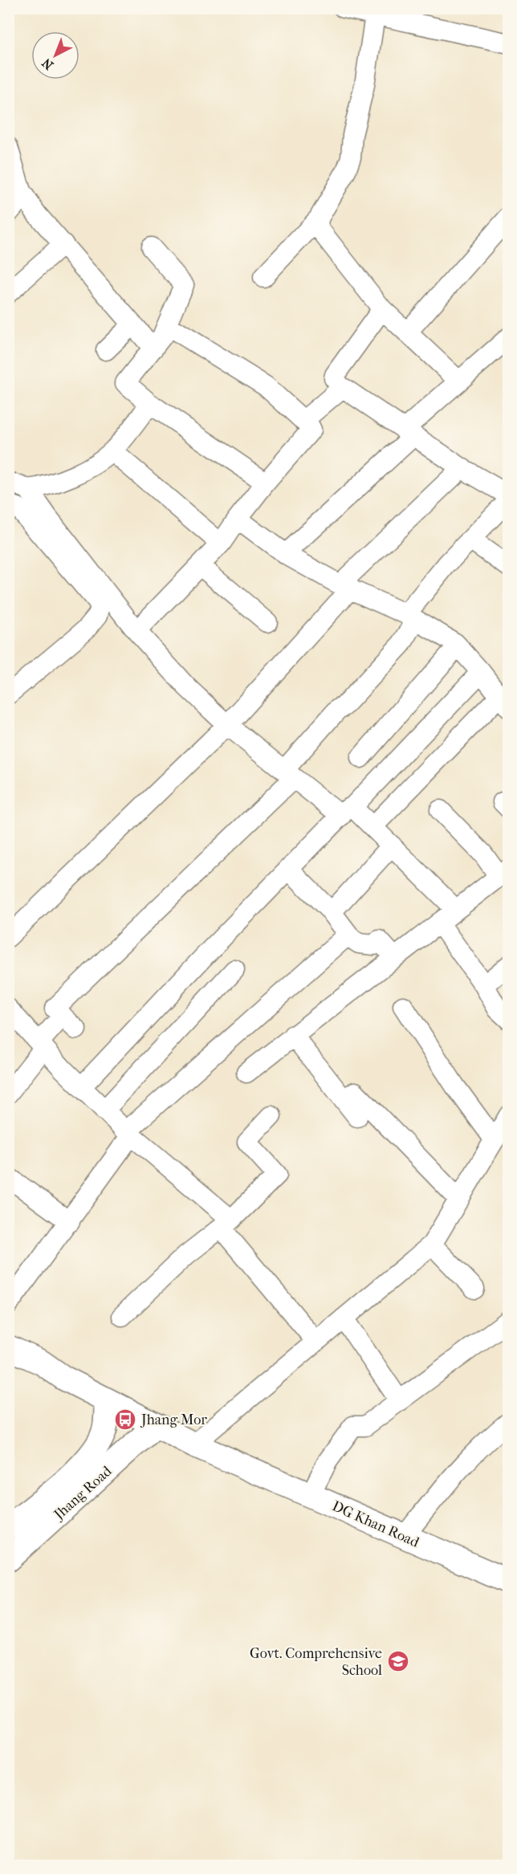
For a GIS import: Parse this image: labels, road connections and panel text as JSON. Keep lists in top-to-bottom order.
{
  "streets": {
    "main road": ["Jhang Road", "DG Khan Road"]
  },
  "crossings": [
    ["Jhang Road", "DG Khan Road"]
  ],
  "places": {
    "bus stop": ["Jhang Mor"],
    "school or university": ["Govt. Comprehensive School"]
  },
  "north": "bottom left"
}
